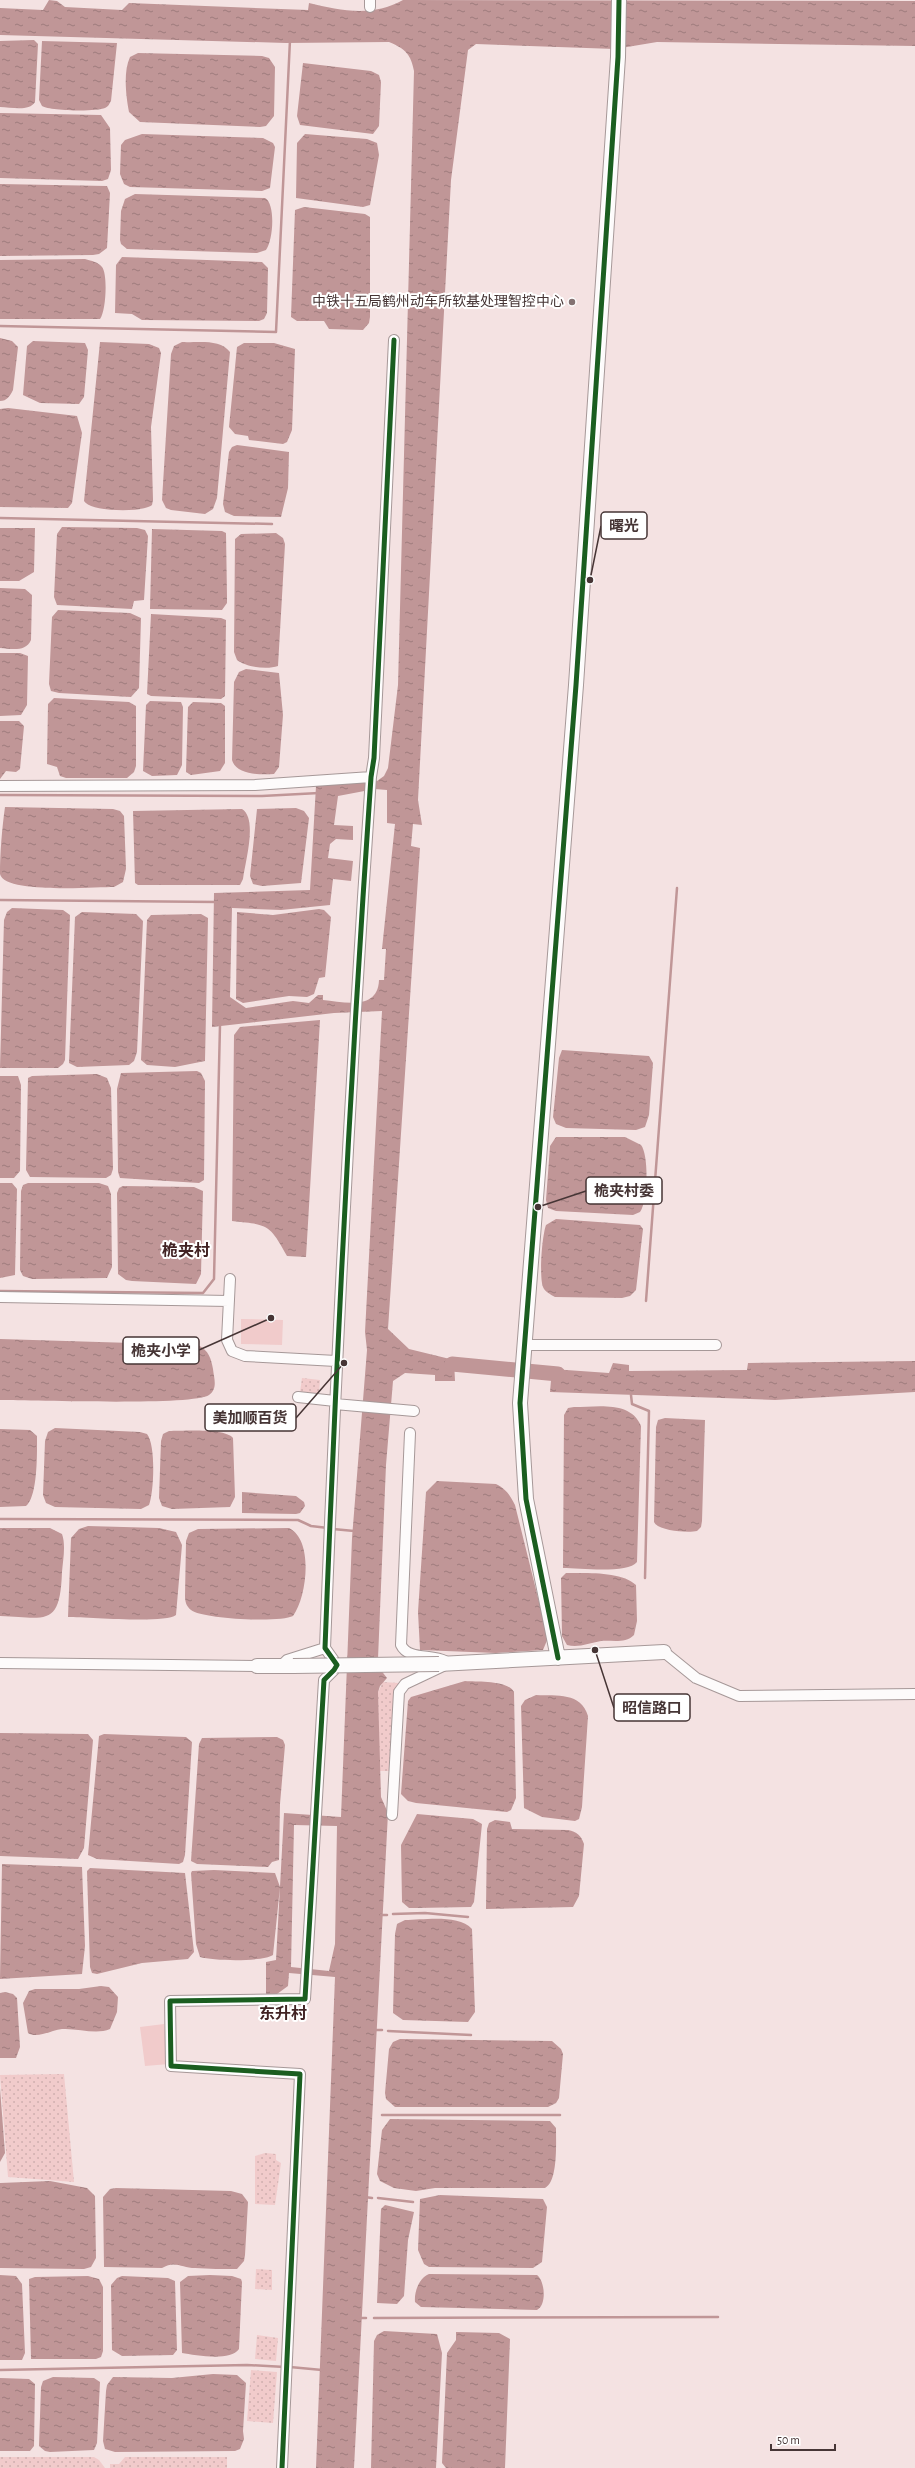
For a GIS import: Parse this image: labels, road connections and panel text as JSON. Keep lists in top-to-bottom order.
{
  "districts": ["桅夹村", "东升村"],
  "places": [
    "中铁十五局鹤州动车所软基处理智控中心",
    "曙光",
    "桅夹村委",
    "桅夹小学",
    "美加顺百货",
    "昭信路口"
  ],
  "scale_bar": "50 m"
}
